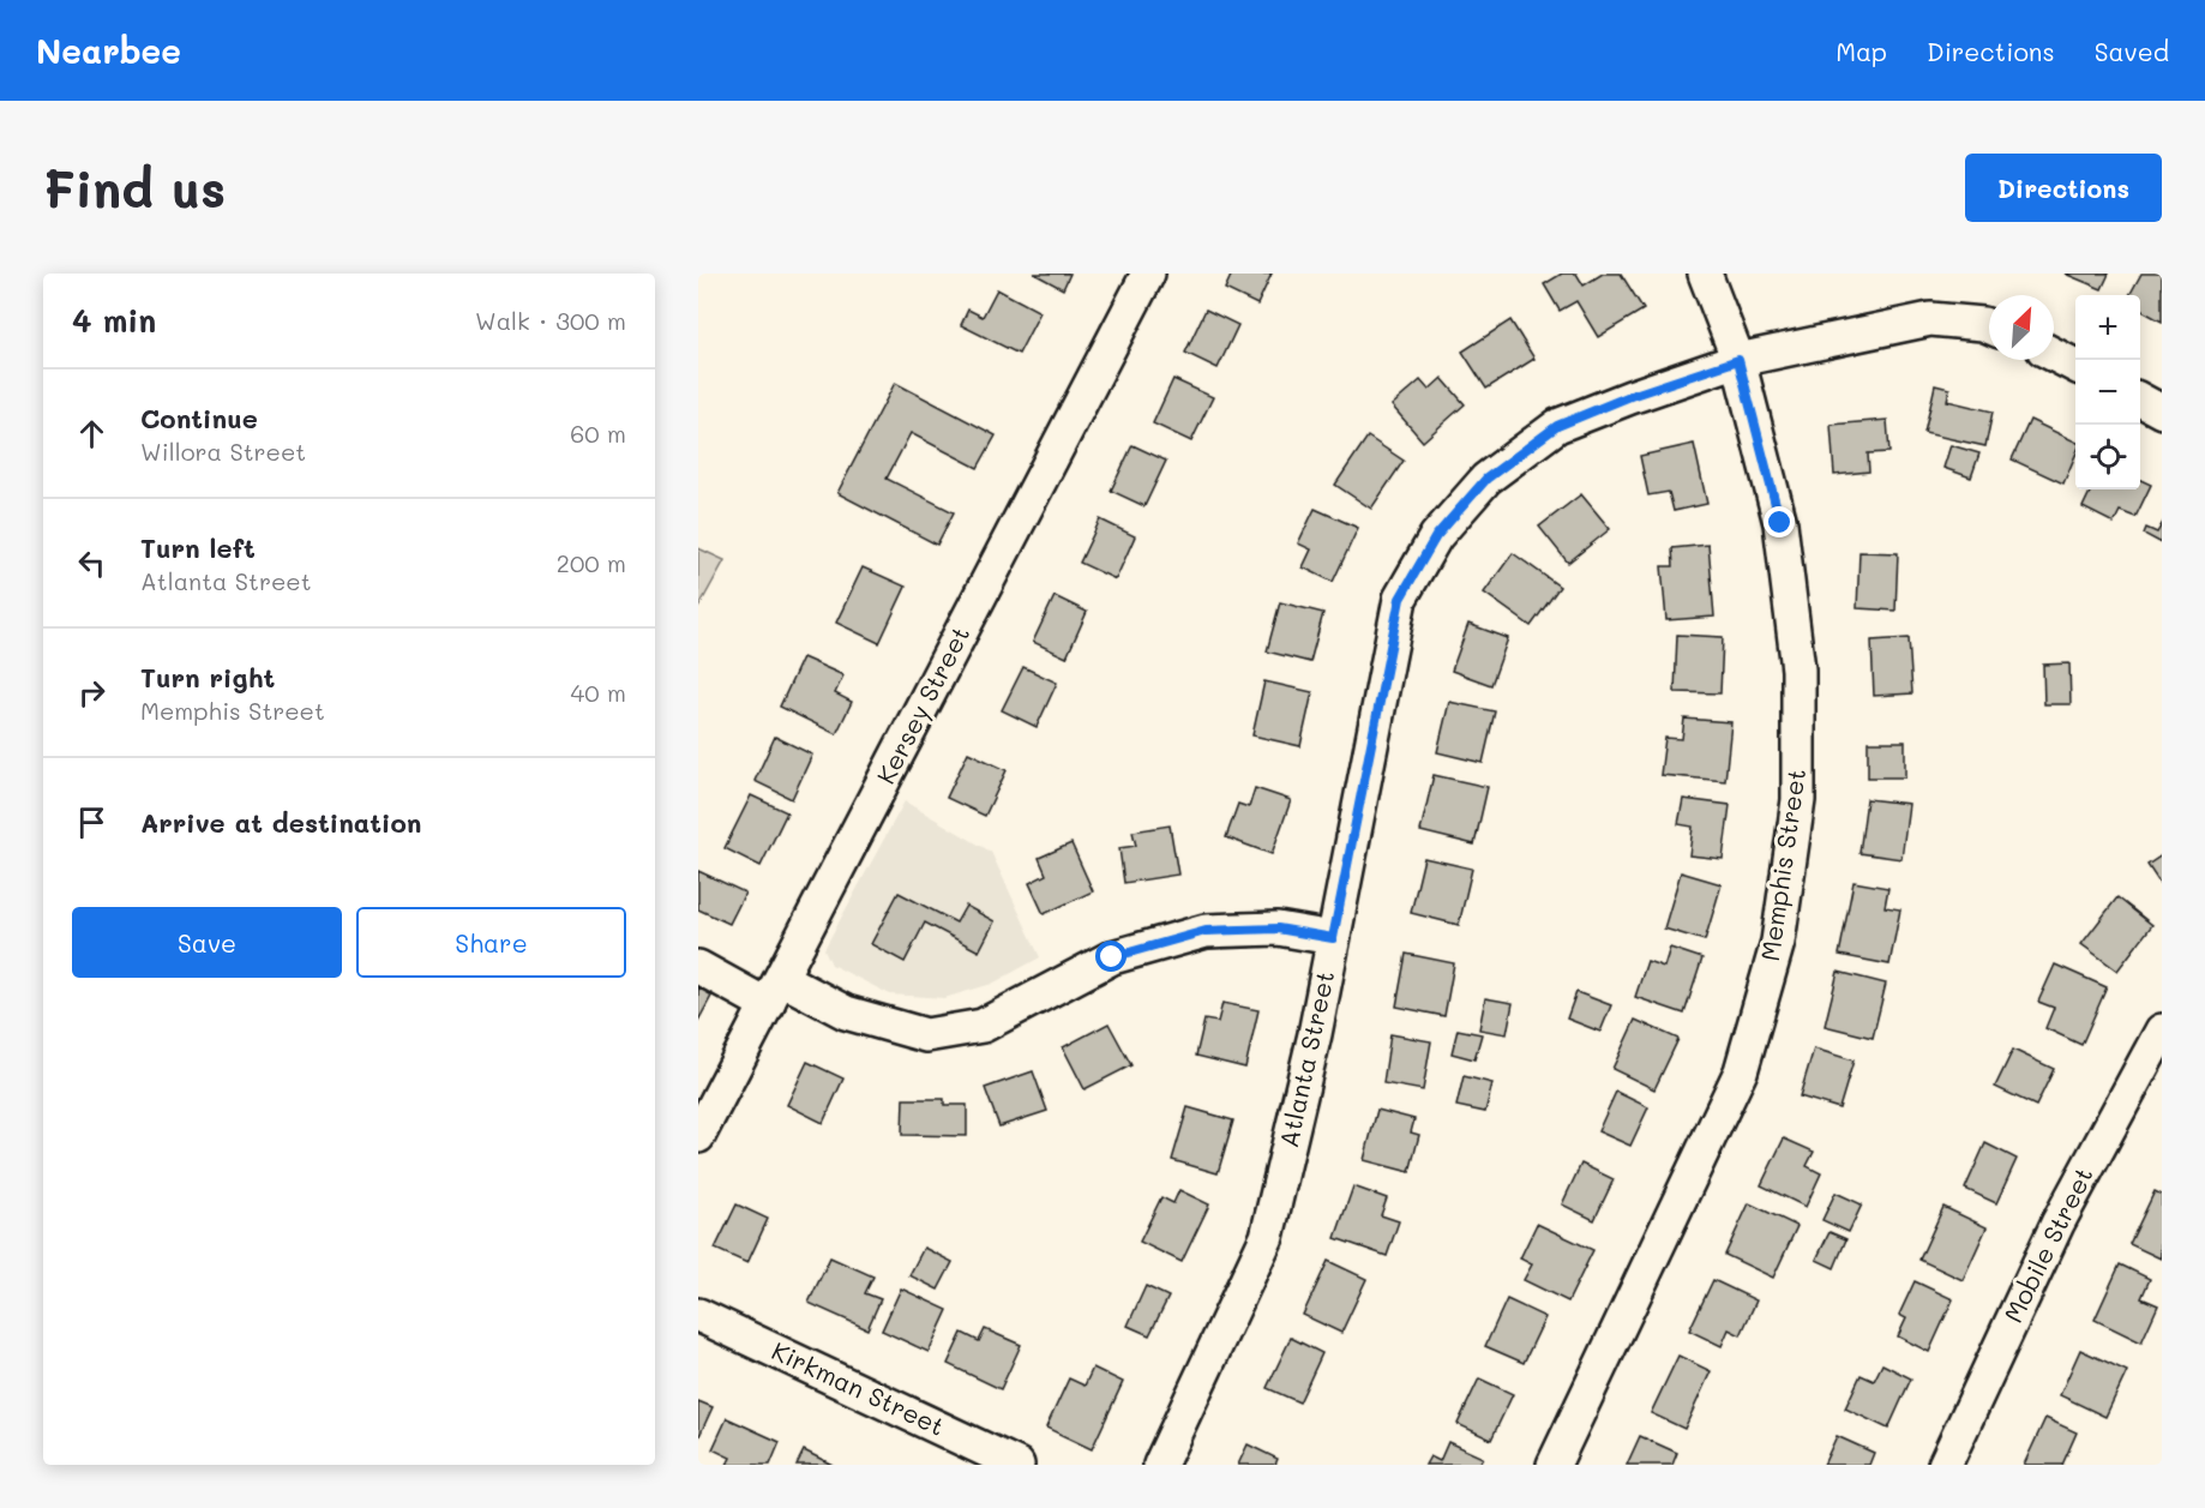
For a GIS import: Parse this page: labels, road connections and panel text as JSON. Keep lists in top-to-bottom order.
{
  "streets": {
    "street": [
      "Kersey Street",
      "Memphis Street",
      "Atlanta Street",
      "Mobile Street",
      "Kirkman Street"
    ]
  },
  "crossings": [
    ["Memphis Street", "Atlanta Street"]
  ],
  "north": "top right",
  "page": {
    "header": "Nearbee",
    "nav": ["Map", "Directions", "Saved"],
    "buttons": [
      "Directions",
      ["Save", "Share"]
    ],
    "title": "Find us",
    "heading": ["4 min", "Walk · 300 m"],
    "map_buttons": ["+", "−"],
    "list": [
      ["Continue", "Willora Street", "60 m"],
      ["Turn left", "Atlanta Street", "200 m"],
      ["Turn right", "Memphis Street", "40 m"],
      "Arrive at destination"
    ]
  }
}
